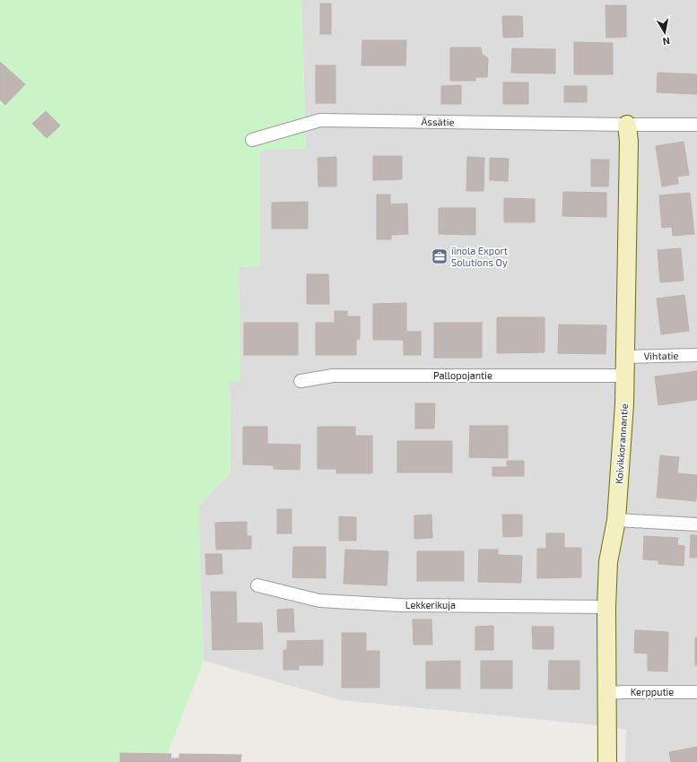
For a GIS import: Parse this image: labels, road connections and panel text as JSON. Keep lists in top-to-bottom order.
{
  "streets": {
    "street": [
      "Ässätie",
      "Vihtatie",
      "Pallopojantie",
      "Koivikkorannantie",
      "Lekkerikuja",
      "Kerpputie"
    ]
  },
  "crossings": [
    ["Ässätie", "Koivikkorannantie"],
    ["Vihtatie", "Koivikkorannantie"],
    ["Pallopojantie", "Koivikkorannantie"],
    ["Koivikkorannantie", "Lekkerikuja"],
    ["Koivikkorannantie", "Kerpputie"]
  ],
  "places": {
    "office": ["iinola Export Solutions Oy"]
  },
  "north": "bottom"
}
